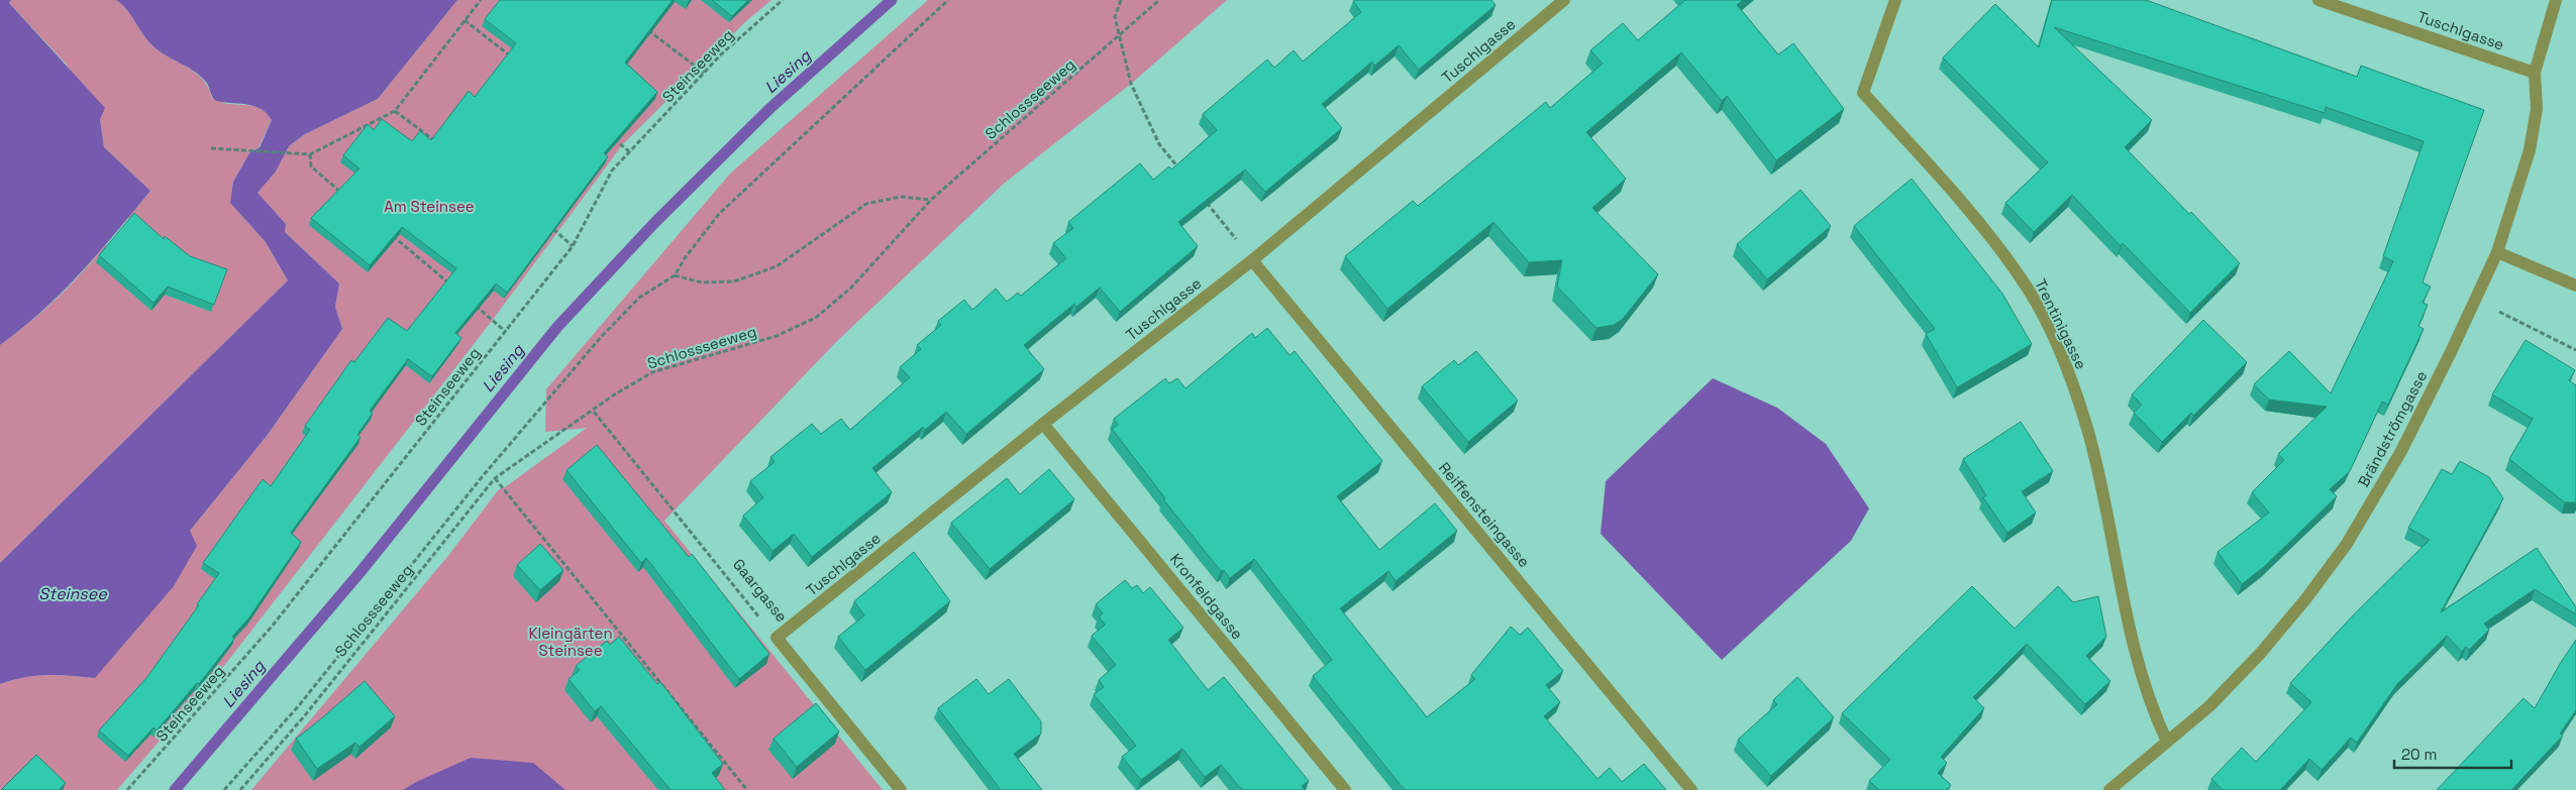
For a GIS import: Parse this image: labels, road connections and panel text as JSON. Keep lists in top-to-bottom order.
{
  "streets": {
    "street": [
      "Tuschlgasse",
      "Trentinigasse",
      "Brändströmgasse",
      "Reiffensteingasse",
      "Gaargasse",
      "Kronfeldgasse"
    ],
    "path": ["Steinseeweg", "Schlossseeweg"]
  },
  "crossings": [
    ["Tuschlgasse", "Brändströmgasse"],
    ["Tuschlgasse", "Reiffensteingasse"],
    ["Tuschlgasse", "Gaargasse"],
    ["Tuschlgasse", "Kronfeldgasse"],
    ["Schlossseeweg", "Gaargasse"],
    ["Trentinigasse", "Brändströmgasse"]
  ],
  "water": ["Liesing", "Steinsee"],
  "parks": ["Am Steinsee", "Kleingärten Steinsee"],
  "scale_bar": "20 m"
}
